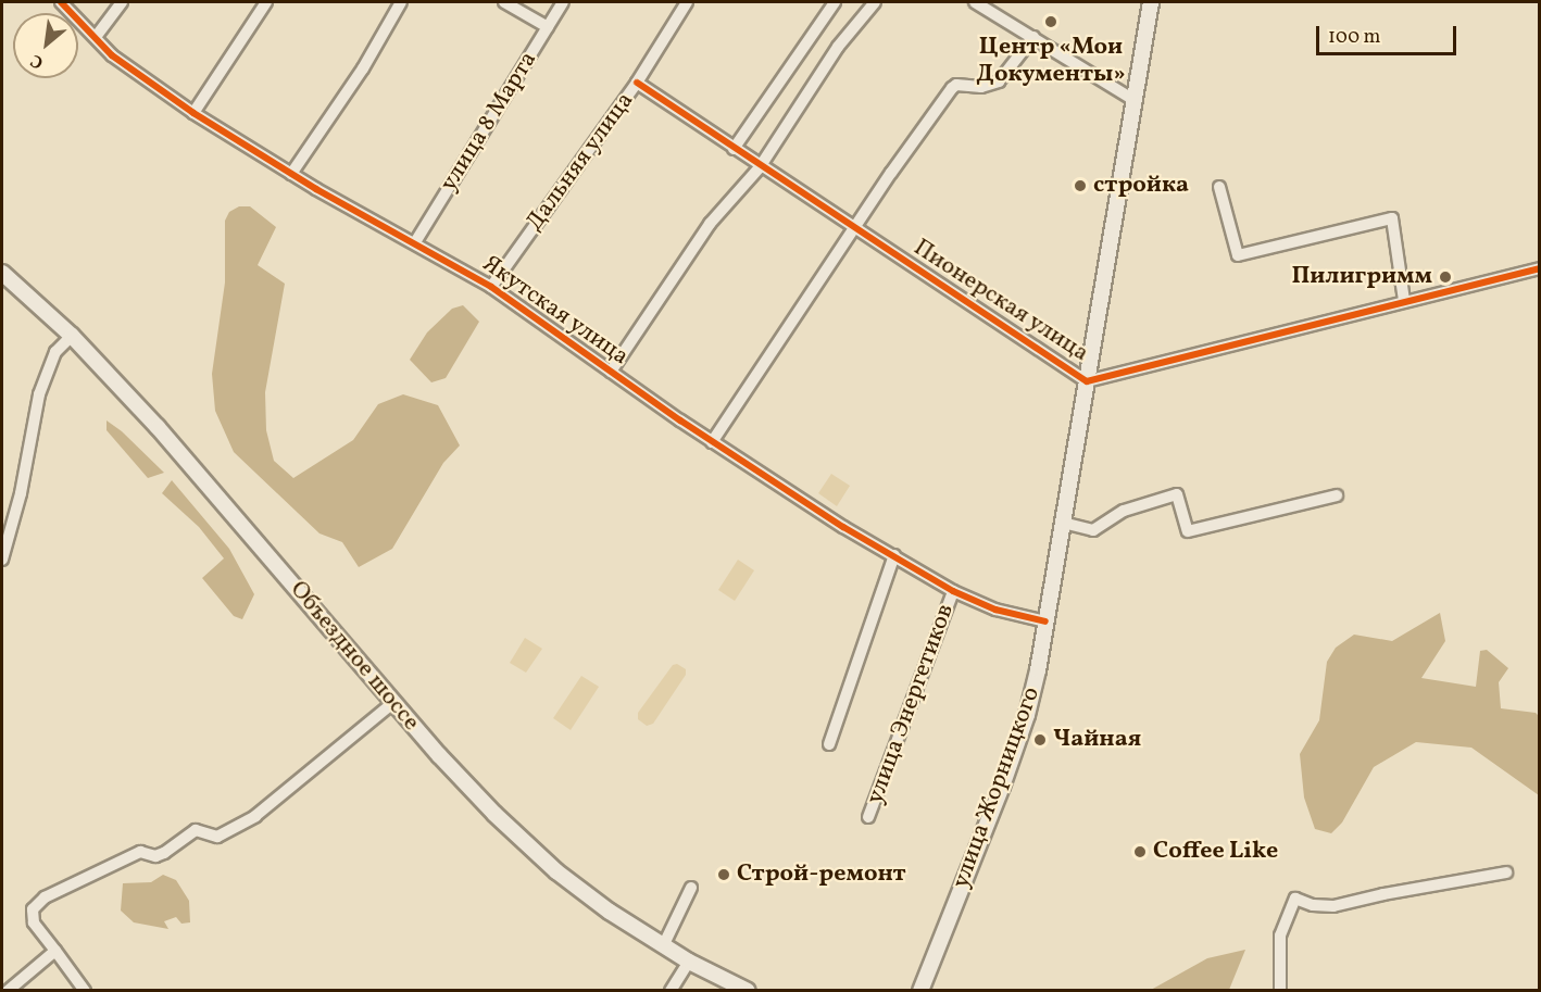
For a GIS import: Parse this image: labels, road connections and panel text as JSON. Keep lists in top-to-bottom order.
{
  "streets": {
    "main road": ["Объездное шоссе", "улица Жорницкого"],
    "street": [
      "улица 8 Марта",
      "Дальняя улица",
      "Пионерская улица",
      "Якутская улица",
      "улица Энергетиков"
    ]
  },
  "crossings": [
    ["улица 8 Марта", "Якутская улица"],
    ["Дальняя улица", "Пионерская улица"],
    ["Дальняя улица", "Якутская улица"],
    ["Пионерская улица", "улица Жорницкого"],
    ["Якутская улица", "улица Энергетиков"],
    ["Якутская улица", "улица Жорницкого"]
  ],
  "places": [
    "Центр «Мои Документы»",
    "стройка",
    "Пилигримм",
    "Чайная",
    "Coffee Like",
    "Строй-ремонт"
  ],
  "scale_bar": "100 m",
  "north": "bottom left"
}
